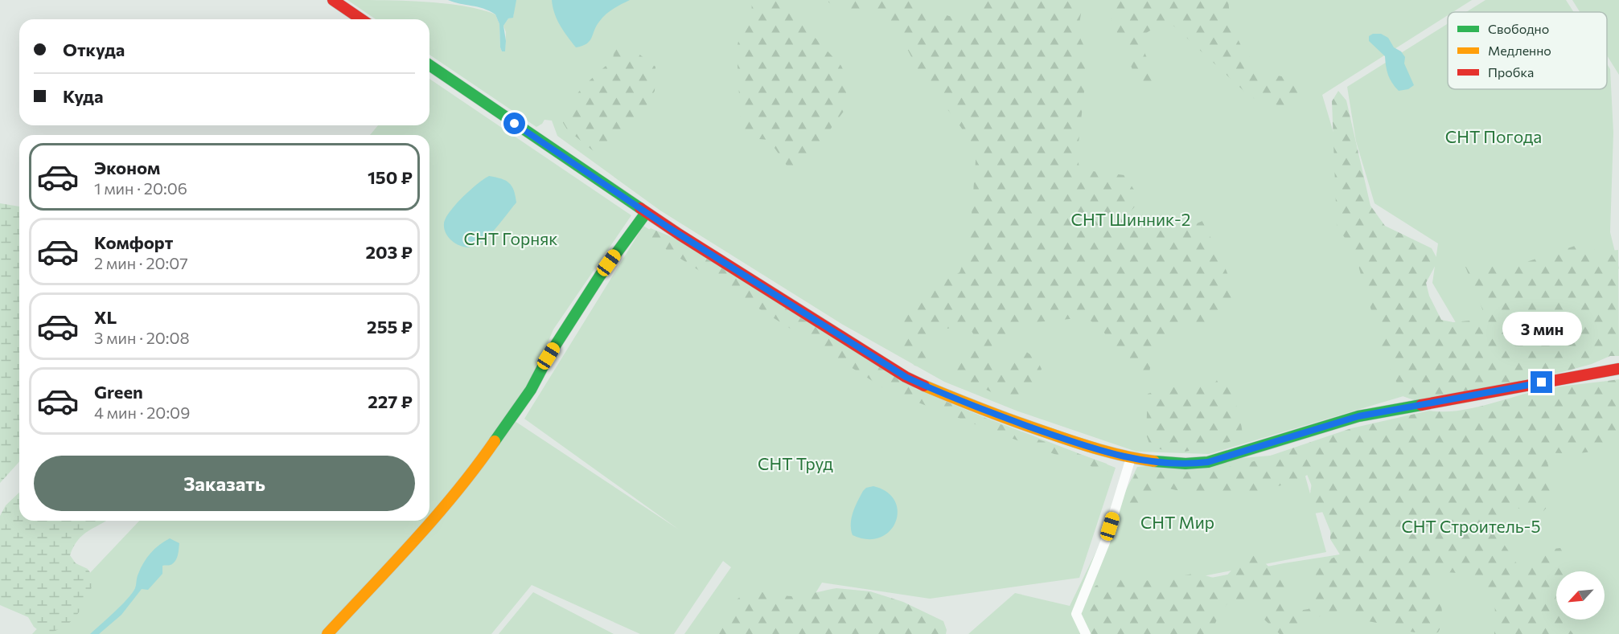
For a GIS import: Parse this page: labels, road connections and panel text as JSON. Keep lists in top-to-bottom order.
{
  "parks": [
    "СНТ Погода",
    "СНТ Шинник-2",
    "СНТ Горняк",
    "СНТ Труд",
    "СНТ Мир",
    "СНТ Строитель-5"
  ],
  "legend": ["Свободно", "Медленно", "Пробка"],
  "north": "bottom left",
  "page": {
    "banner": ["Откуда", "Куда"],
    "list": [
      {
        "name": "Эконом",
        "note": "1 мин · 20:06",
        "value": "150 ₽"
      },
      {
        "name": "Комфорт",
        "note": "2 мин · 20:07",
        "value": "203 ₽"
      },
      {
        "name": "XL",
        "note": "3 мин · 20:08",
        "value": "255 ₽"
      },
      {
        "name": "Green",
        "note": "4 мин · 20:09",
        "value": "227 ₽"
      }
    ],
    "bubble": "3 мин",
    "buttons": "Заказать"
  }
}
